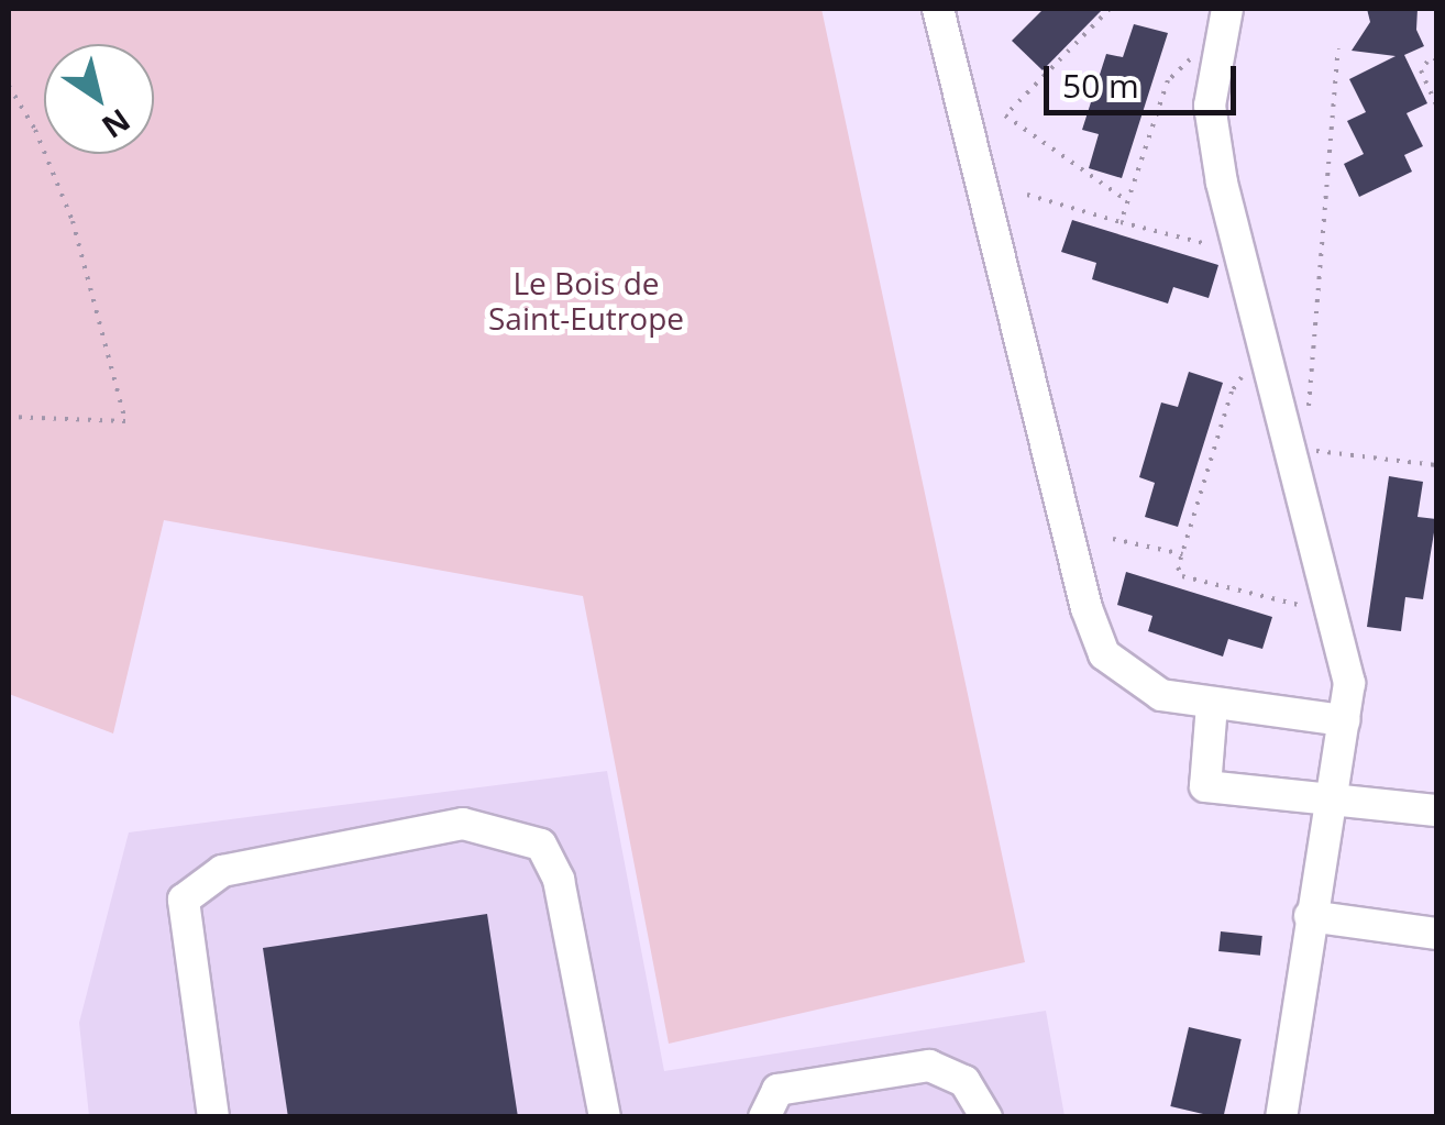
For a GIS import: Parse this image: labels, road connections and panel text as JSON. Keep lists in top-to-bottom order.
{
  "parks": ["Le Bois de Saint-Eutrope"],
  "scale_bar": "50 m",
  "north": "bottom right"
}
